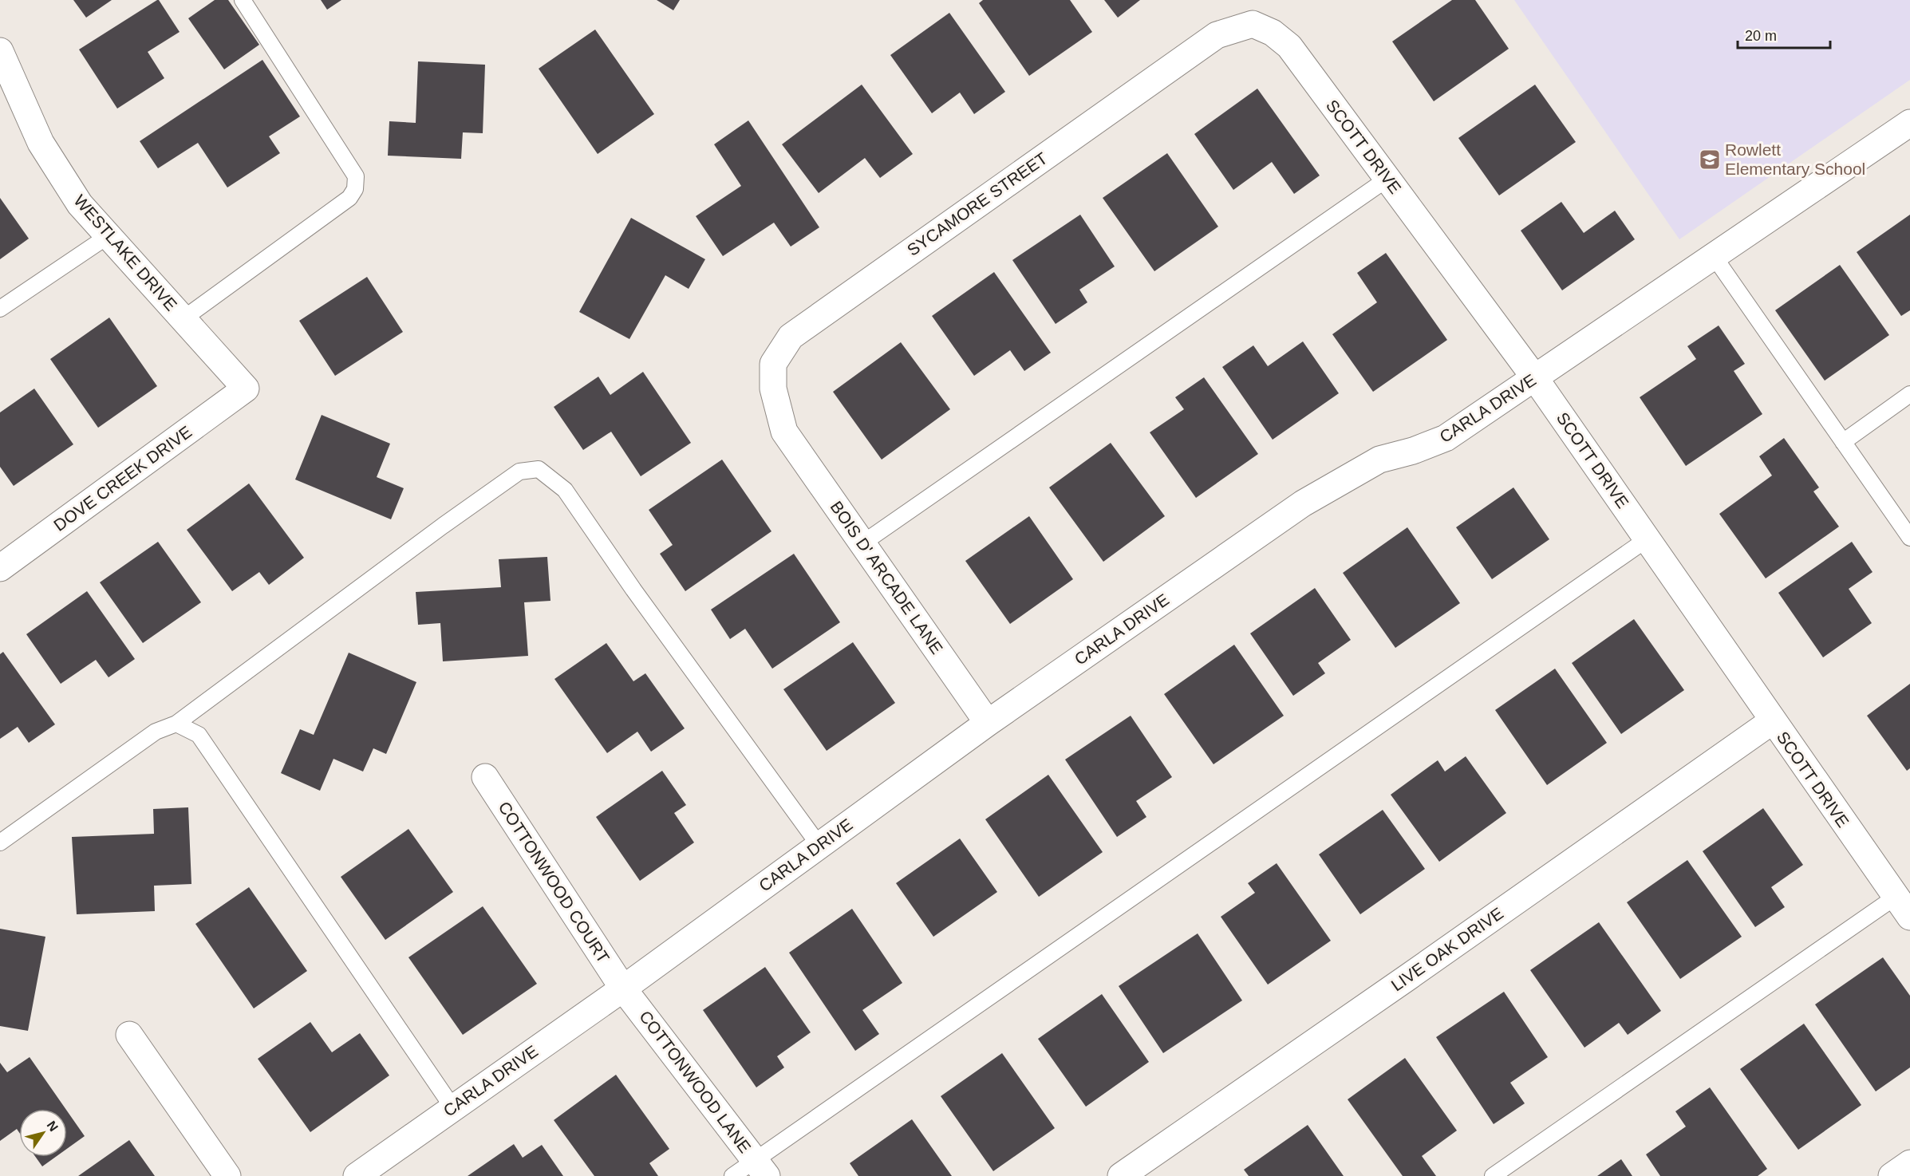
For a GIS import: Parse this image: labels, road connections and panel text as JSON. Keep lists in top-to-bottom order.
{
  "streets": {
    "street": [
      "SCOTT DRIVE",
      "SYCAMORE STREET",
      "WESTLAKE DRIVE",
      "CARLA DRIVE",
      "DOVE CREEK DRIVE",
      "BOIS D' ARCADE LANE",
      "COTTONWOOD COURT",
      "LIVE OAK DRIVE",
      "COTTONWOOD LANE"
    ]
  },
  "crossings": [
    ["SCOTT DRIVE", "SYCAMORE STREET"],
    ["SCOTT DRIVE", "CARLA DRIVE"],
    ["SCOTT DRIVE", "LIVE OAK DRIVE"],
    ["SYCAMORE STREET", "BOIS D' ARCADE LANE"],
    ["WESTLAKE DRIVE", "DOVE CREEK DRIVE"],
    ["CARLA DRIVE", "BOIS D' ARCADE LANE"],
    ["CARLA DRIVE", "COTTONWOOD COURT"],
    ["CARLA DRIVE", "COTTONWOOD LANE"],
    ["COTTONWOOD COURT", "COTTONWOOD LANE"]
  ],
  "places": {
    "school or university": ["Rowlett Elementary School"]
  },
  "scale_bar": "20 m",
  "north": "top right"
}
